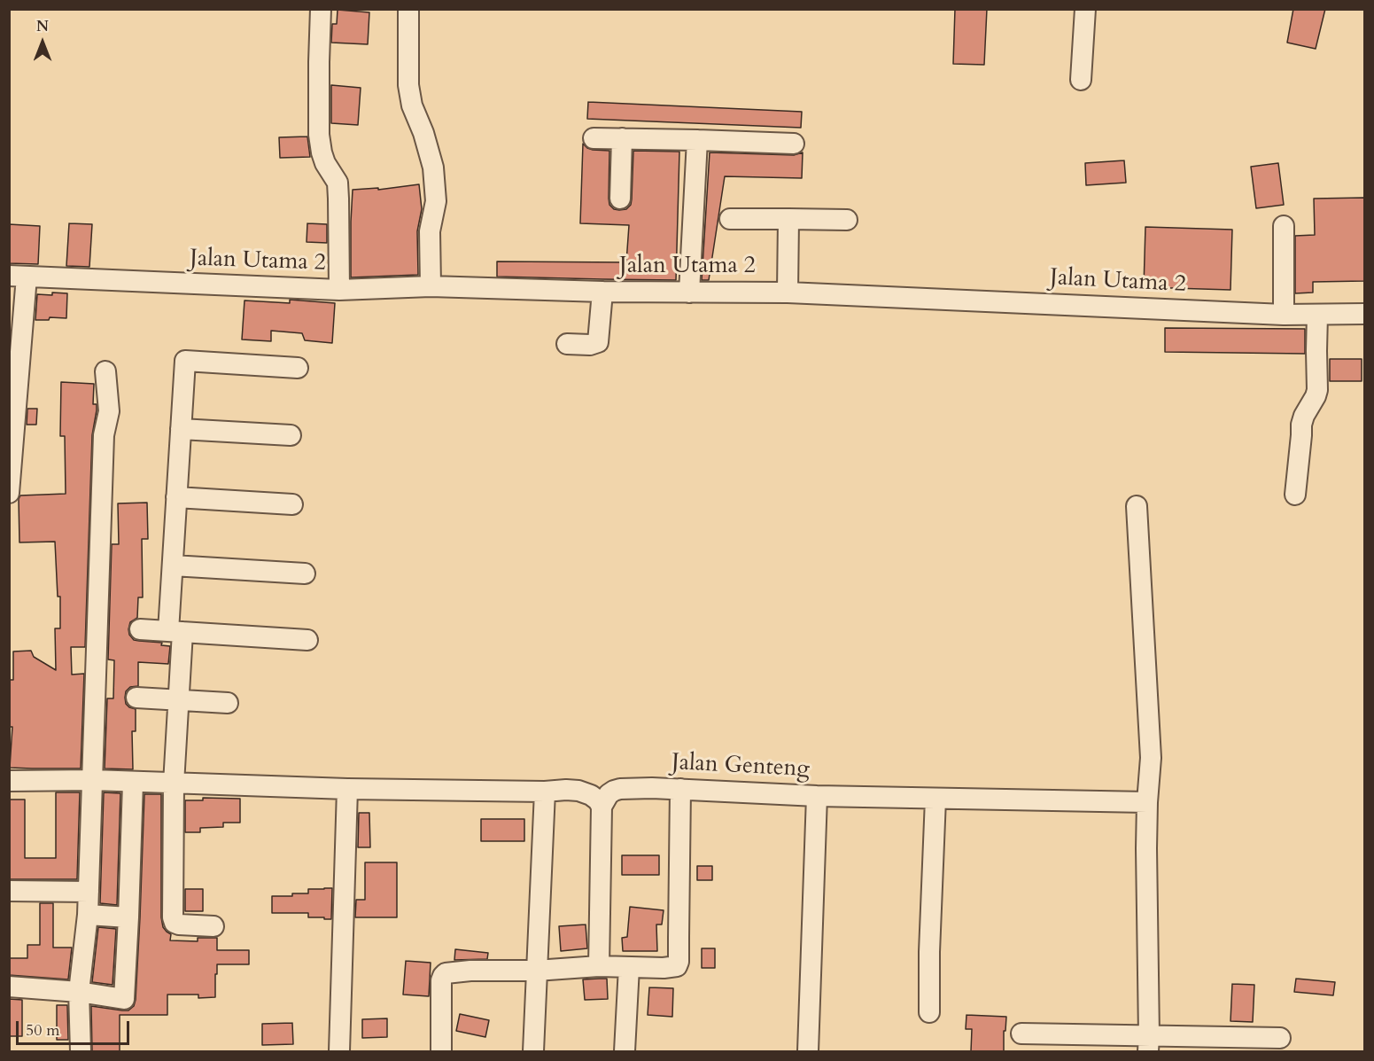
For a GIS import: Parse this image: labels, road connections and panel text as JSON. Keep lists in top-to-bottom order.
{
  "streets": {
    "street": ["Jalan Utama 2", "Jalan Genteng"]
  },
  "scale_bar": "50 m",
  "north": "top"
}
